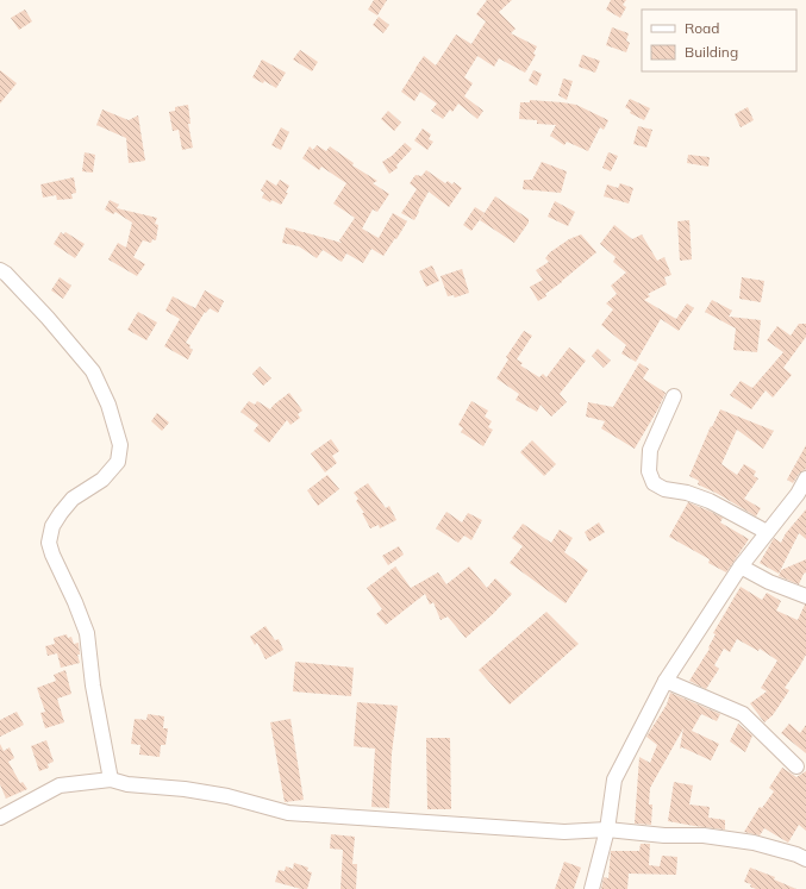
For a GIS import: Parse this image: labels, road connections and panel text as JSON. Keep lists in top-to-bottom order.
{
  "legend": ["Road", "Building"]
}
